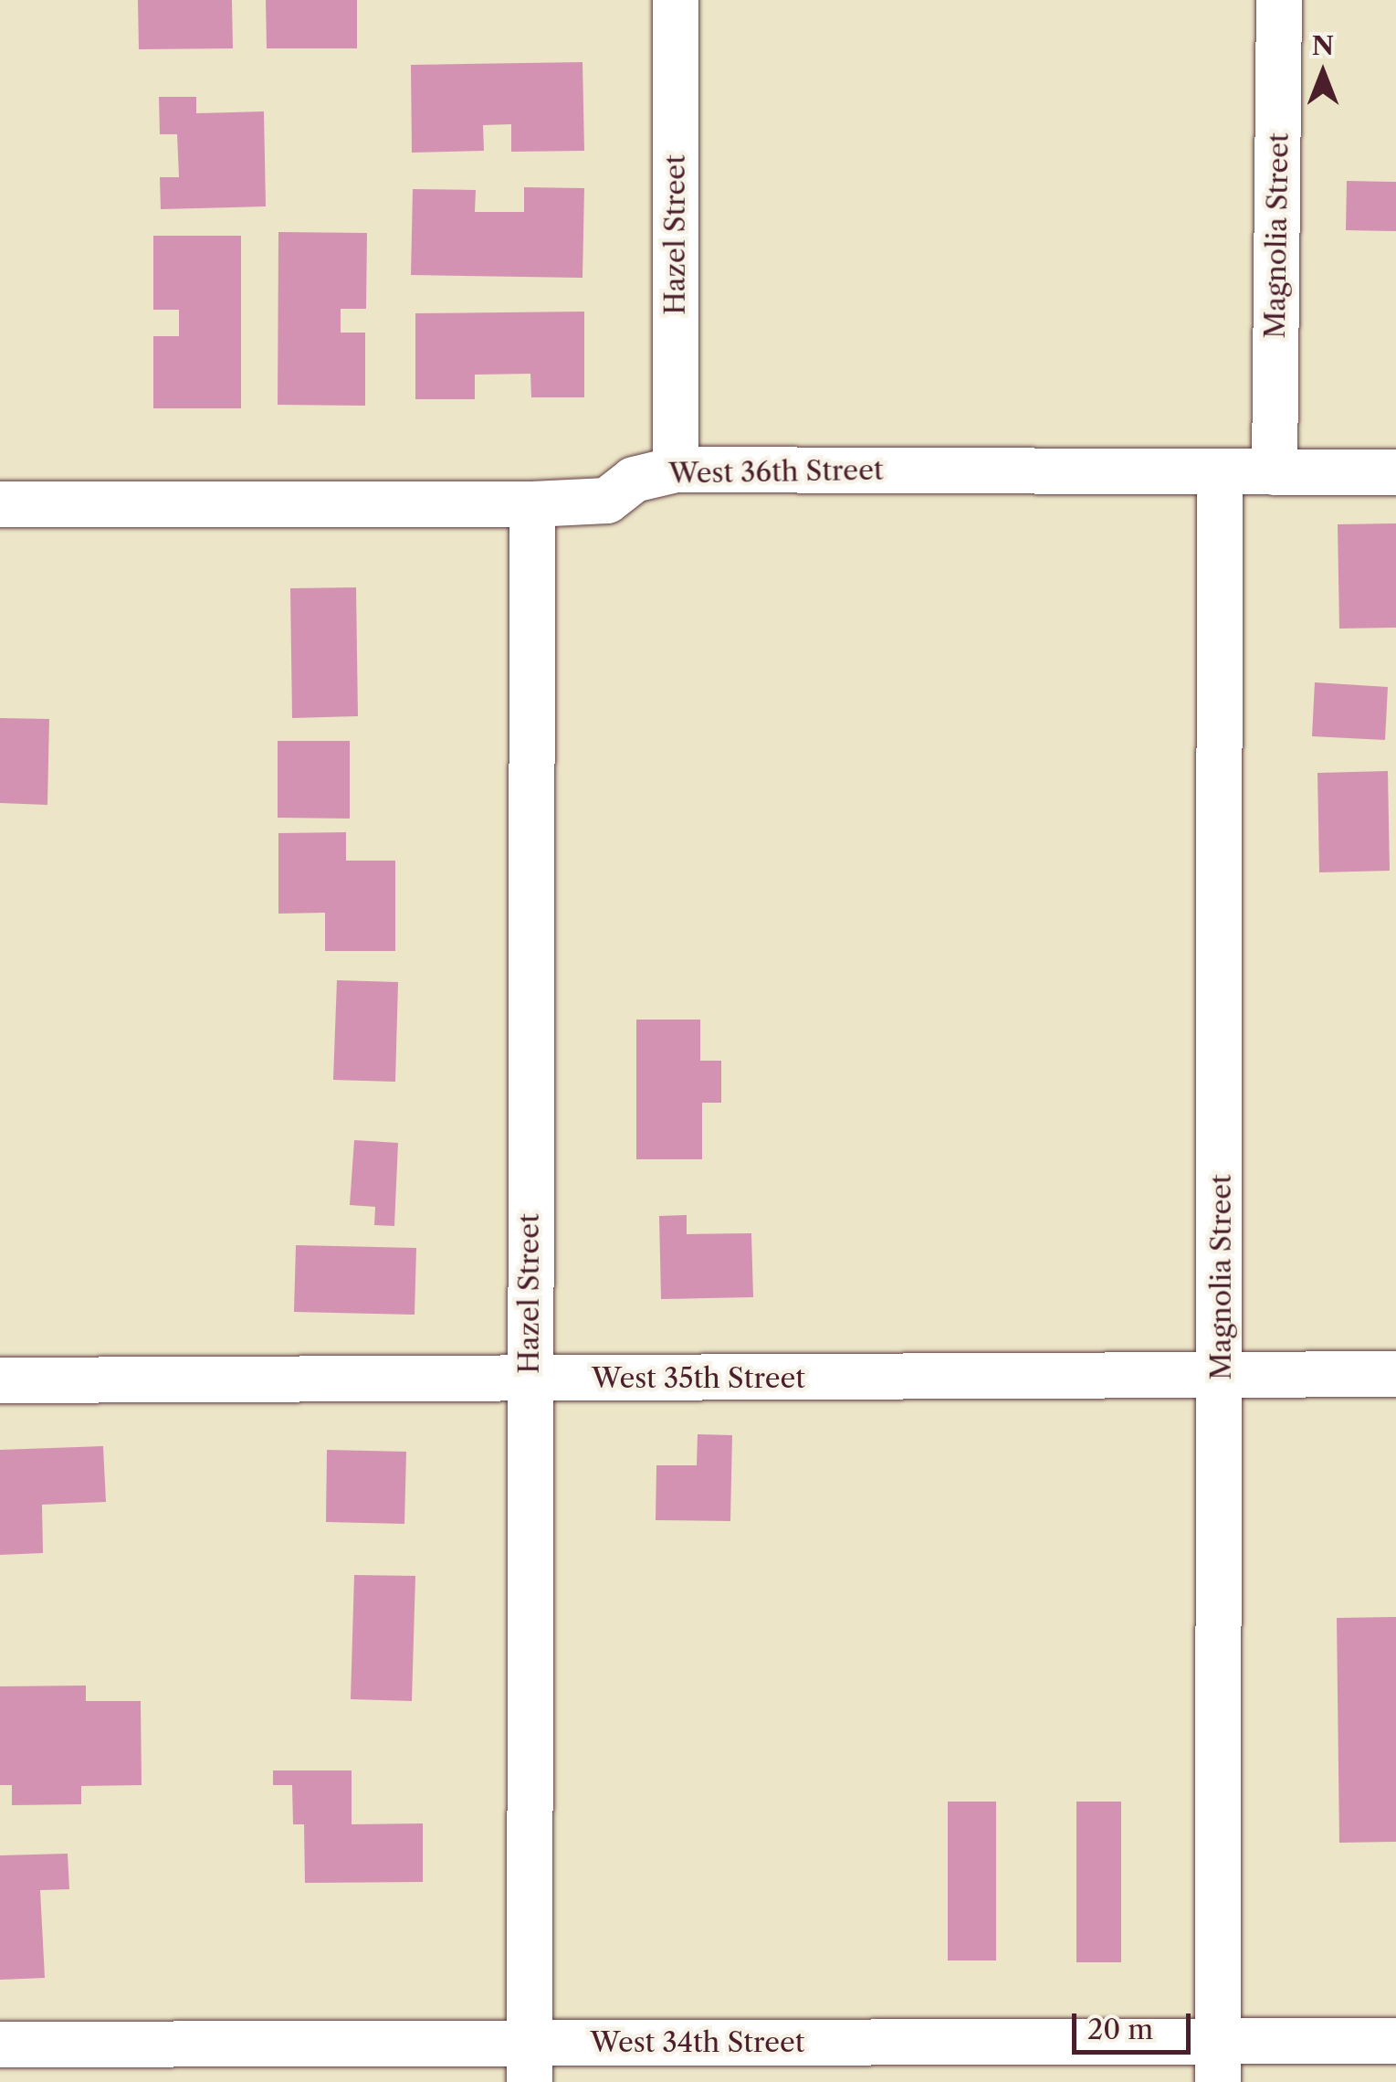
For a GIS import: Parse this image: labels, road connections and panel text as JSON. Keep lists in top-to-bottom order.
{
  "streets": {
    "street": [
      "Hazel Street",
      "Magnolia Street",
      "West 36th Street",
      "West 35th Street",
      "West 34th Street"
    ]
  },
  "crossings": [
    ["Hazel Street", "West 36th Street"],
    ["Hazel Street", "West 35th Street"],
    ["Hazel Street", "West 34th Street"],
    ["Magnolia Street", "West 36th Street"],
    ["Magnolia Street", "West 35th Street"],
    ["Magnolia Street", "West 34th Street"]
  ],
  "scale_bar": "20 m",
  "north": "top"
}
